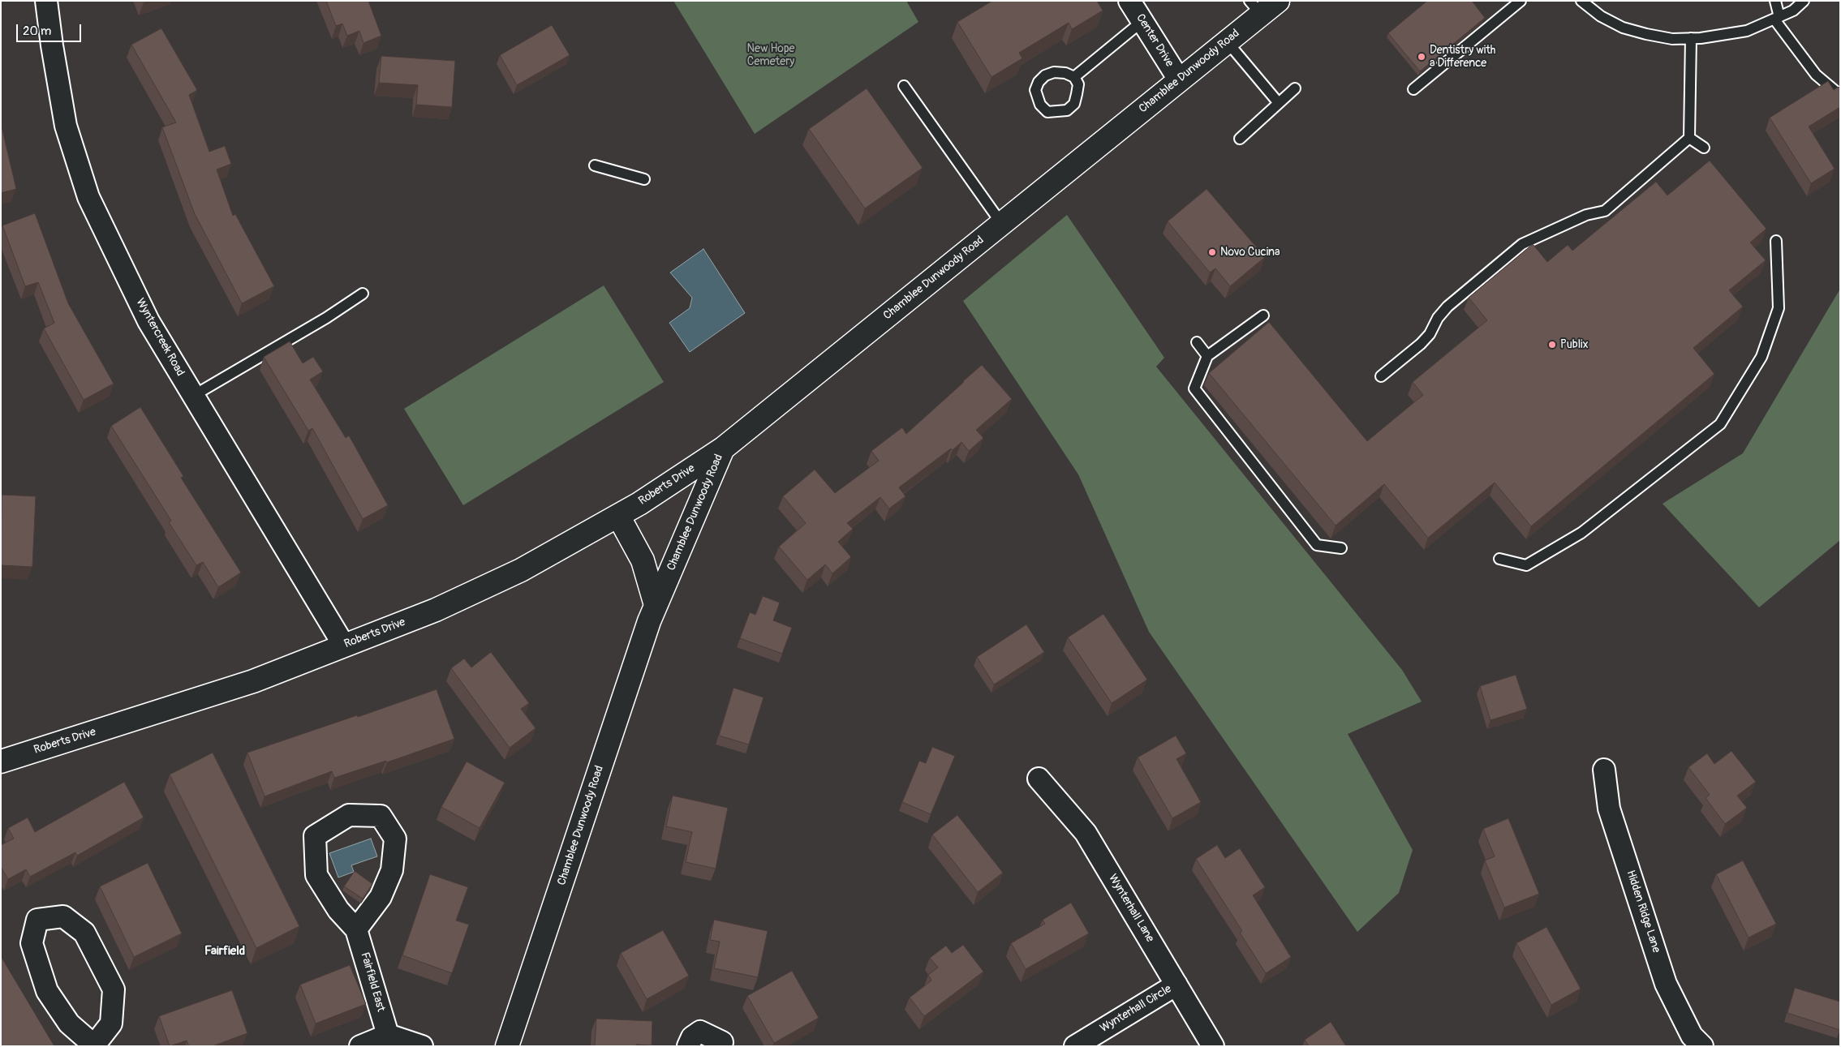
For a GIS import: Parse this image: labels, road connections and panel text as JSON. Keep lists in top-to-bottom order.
{
  "streets": {
    "street": [
      "Center Drive",
      "Chamblee Dunwoody Road",
      "Wyntercreek Road",
      "Roberts Drive",
      "Wynterhall Lane",
      "Hidden Ridge Lane",
      "Fairfield East",
      "Wynterhall Circle"
    ]
  },
  "crossings": [
    ["Center Drive", "Chamblee Dunwoody Road"],
    ["Chamblee Dunwoody Road", "Roberts Drive"],
    ["Wyntercreek Road", "Roberts Drive"],
    ["Wynterhall Lane", "Wynterhall Circle"]
  ],
  "districts": ["Fairfield"],
  "parks": ["New Hope Cemetery"],
  "places": ["Dentistry with a Difference", "Novo Cucina", "Publix"],
  "scale_bar": "20 m"
}
